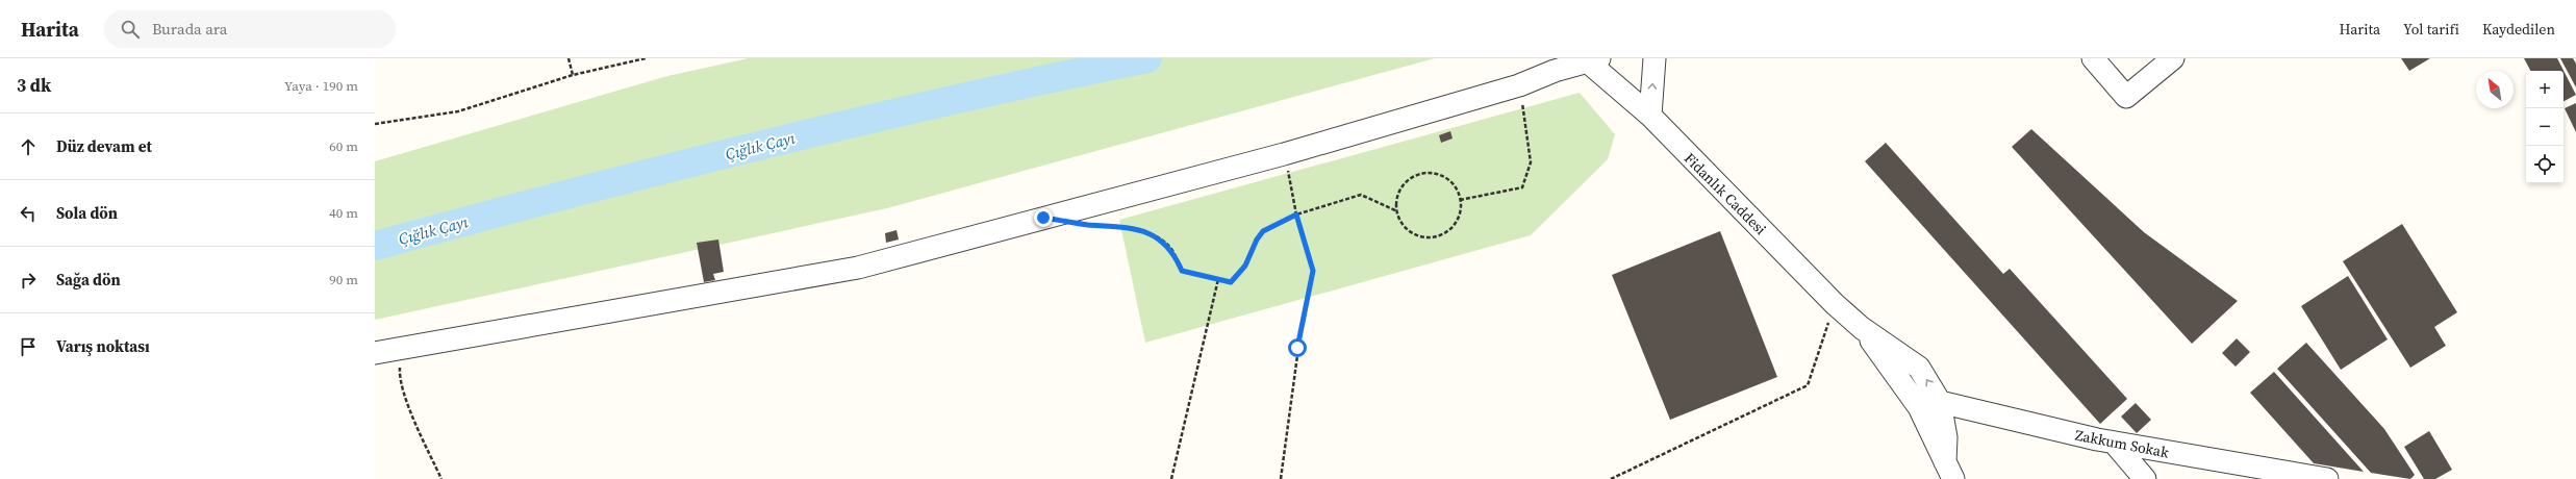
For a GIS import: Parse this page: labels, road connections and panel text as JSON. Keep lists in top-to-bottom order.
{
  "streets": {
    "street": ["Fidanlık Caddesi", "Zakkum Sokak"]
  },
  "crossings": [
    ["Fidanlık Caddesi", "Zakkum Sokak"]
  ],
  "water": ["Çığlık Çayı"],
  "north": "top left",
  "page": {
    "header": "Harita",
    "search": "Burada ara",
    "nav": ["Harita", "Yol tarifi", "Kaydedilen"],
    "heading": ["3 dk", "Yaya · 190 m"],
    "map_buttons": ["+", "−"],
    "list": [
      ["Düz devam et", "60 m"],
      ["Sola dön", "40 m"],
      ["Sağa dön", "90 m"],
      "Varış noktası"
    ]
  }
}
